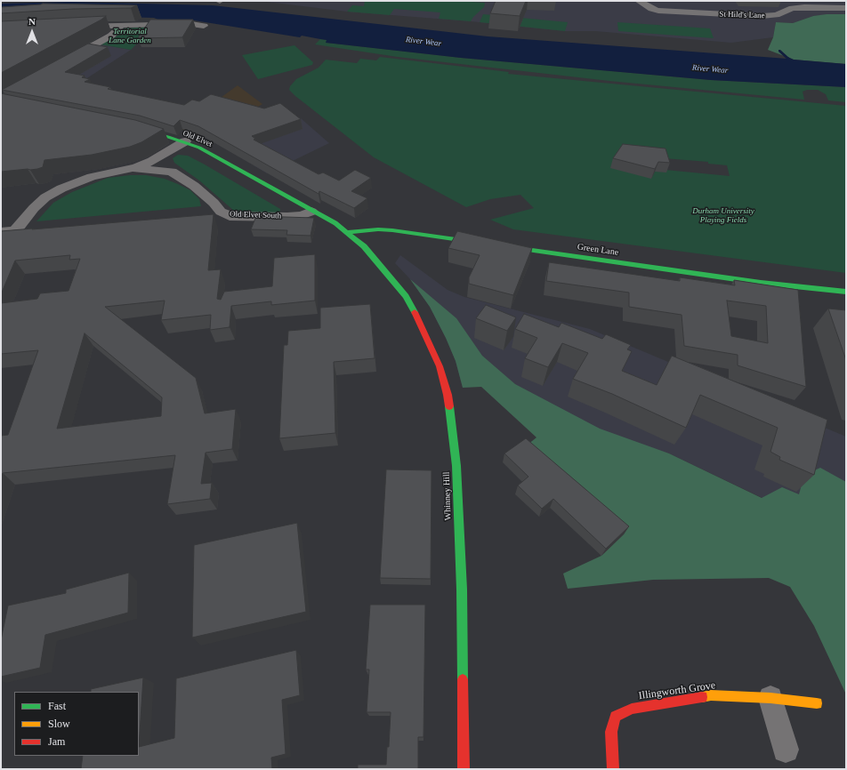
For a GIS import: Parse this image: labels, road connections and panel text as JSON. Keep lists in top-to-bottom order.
{
  "streets": {
    "street": [
      "St Hild's Lane",
      "Old Elvet",
      "Old Elvet South",
      "Green Lane",
      "Whinney Hill",
      "Illingworth Grove"
    ]
  },
  "crossings": [
    ["Old Elvet", "Old Elvet South"],
    ["Old Elvet", "Green Lane"],
    ["Old Elvet", "Whinney Hill"]
  ],
  "water": ["River Wear"],
  "parks": ["Territorial Lane Garden", "Durham University Playing Fields"],
  "legend": ["Fast", "Slow", "Jam"],
  "north": "top"
}
